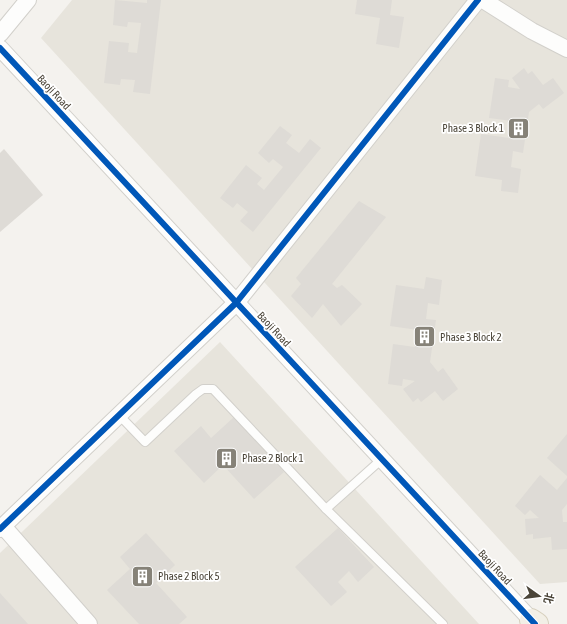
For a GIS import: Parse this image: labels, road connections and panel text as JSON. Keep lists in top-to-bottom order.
{
  "streets": {
    "street": ["Baoji Road"]
  },
  "places": {
    "building": [
      "Phase 3 Block 1",
      "Phase 3 Block 2",
      "Phase 2 Block 1",
      "Phase 2 Block 5"
    ]
  },
  "north": "right"
}
